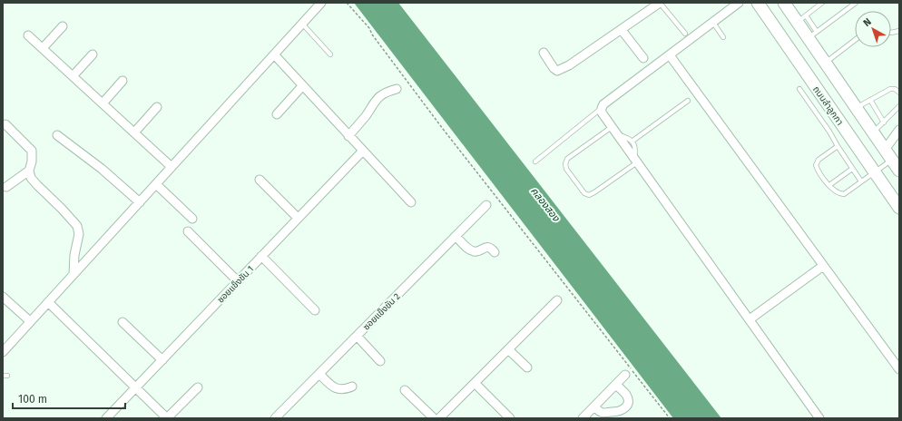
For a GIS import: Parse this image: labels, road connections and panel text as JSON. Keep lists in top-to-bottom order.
{
  "streets": {
    "main road": ["ถนนลำลูกกา"],
    "street": ["ซอยแข็งขัน 1", "ซอยแข็งขัน 2"]
  },
  "water": ["คลองสอง"],
  "scale_bar": "100 m",
  "north": "top left"
}
